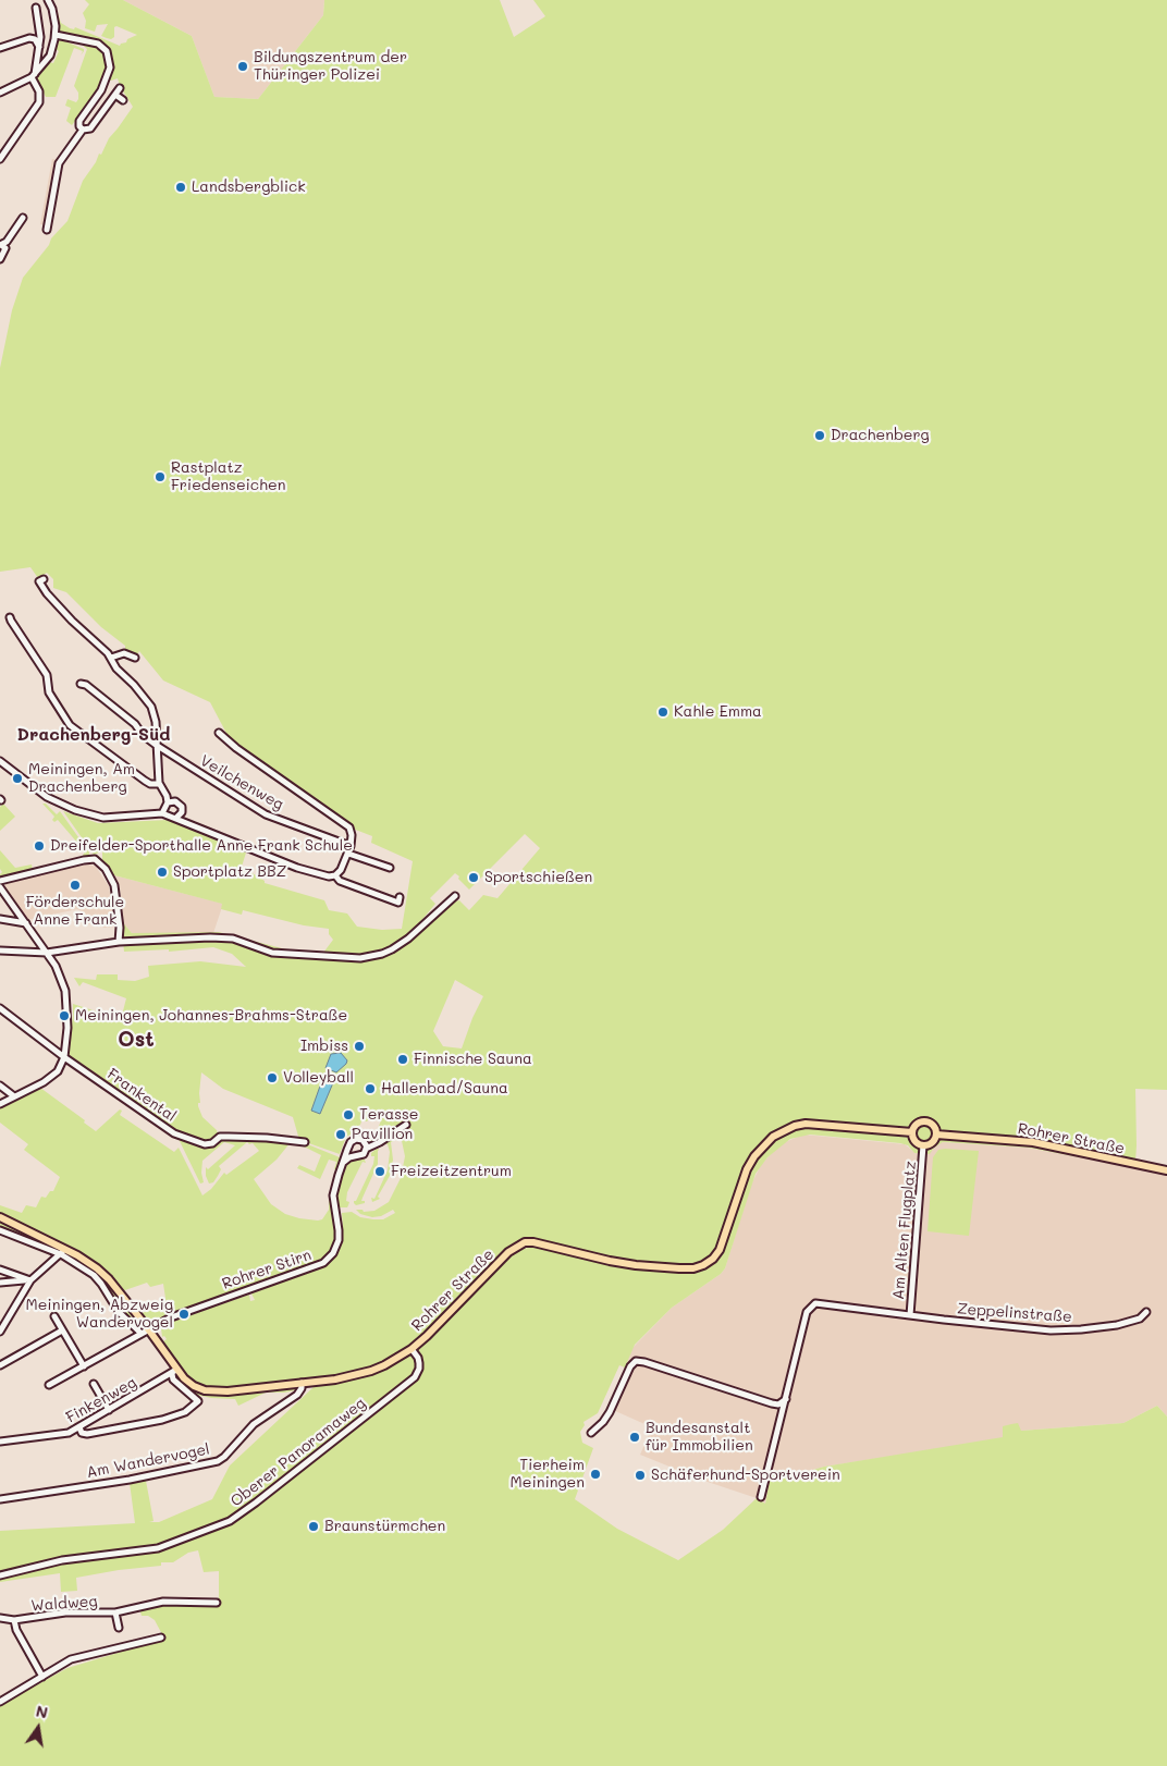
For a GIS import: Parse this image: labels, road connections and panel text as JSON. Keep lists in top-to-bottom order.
{
  "streets": {
    "main road": ["Rohrer Straße"],
    "street": [
      "Veilchenweg",
      "Frankental",
      "Am Alten Flugplatz",
      "Rohrer Stirn",
      "Zeppelinstraße",
      "Finkenweg",
      "Oberer Panoramaweg",
      "Am Wandervogel",
      "Waldweg"
    ]
  },
  "crossings": [
    ["Rohrer Straße", "Am Alten Flugplatz"],
    ["Rohrer Straße", "Rohrer Stirn"],
    ["Rohrer Straße", "Finkenweg"],
    ["Rohrer Straße", "Oberer Panoramaweg"],
    ["Rohrer Straße", "Am Wandervogel"],
    ["Am Alten Flugplatz", "Zeppelinstraße"]
  ],
  "districts": ["Drachenberg-Süd", "Ost"],
  "places": [
    "Bildungszentrum der Thüringer Polizei",
    "Landsbergblick",
    "Drachenberg",
    "Rastplatz Friedenseichen",
    "Kahle Emma",
    "Meiningen, Am Drachenberg",
    "Dreifelder-Sporthalle Anne Frank Schule",
    "Sportplatz BBZ",
    "Sportschießen",
    "Förderschule Anne Frank",
    "Meiningen, Johannes-Brahms-Straße",
    "Imbiss",
    "Finnische Sauna",
    "Volleyball",
    "Hallenbad/Sauna",
    "Terasse",
    "Pavillion",
    "Freizeitzentrum",
    "Meiningen, Abzweig Wandervogel",
    "Bundesanstalt für Immobilien",
    "Tierheim Meiningen",
    "Schäferhund-Sportverein",
    "Braunstürmchen"
  ],
  "north": "top"
}
